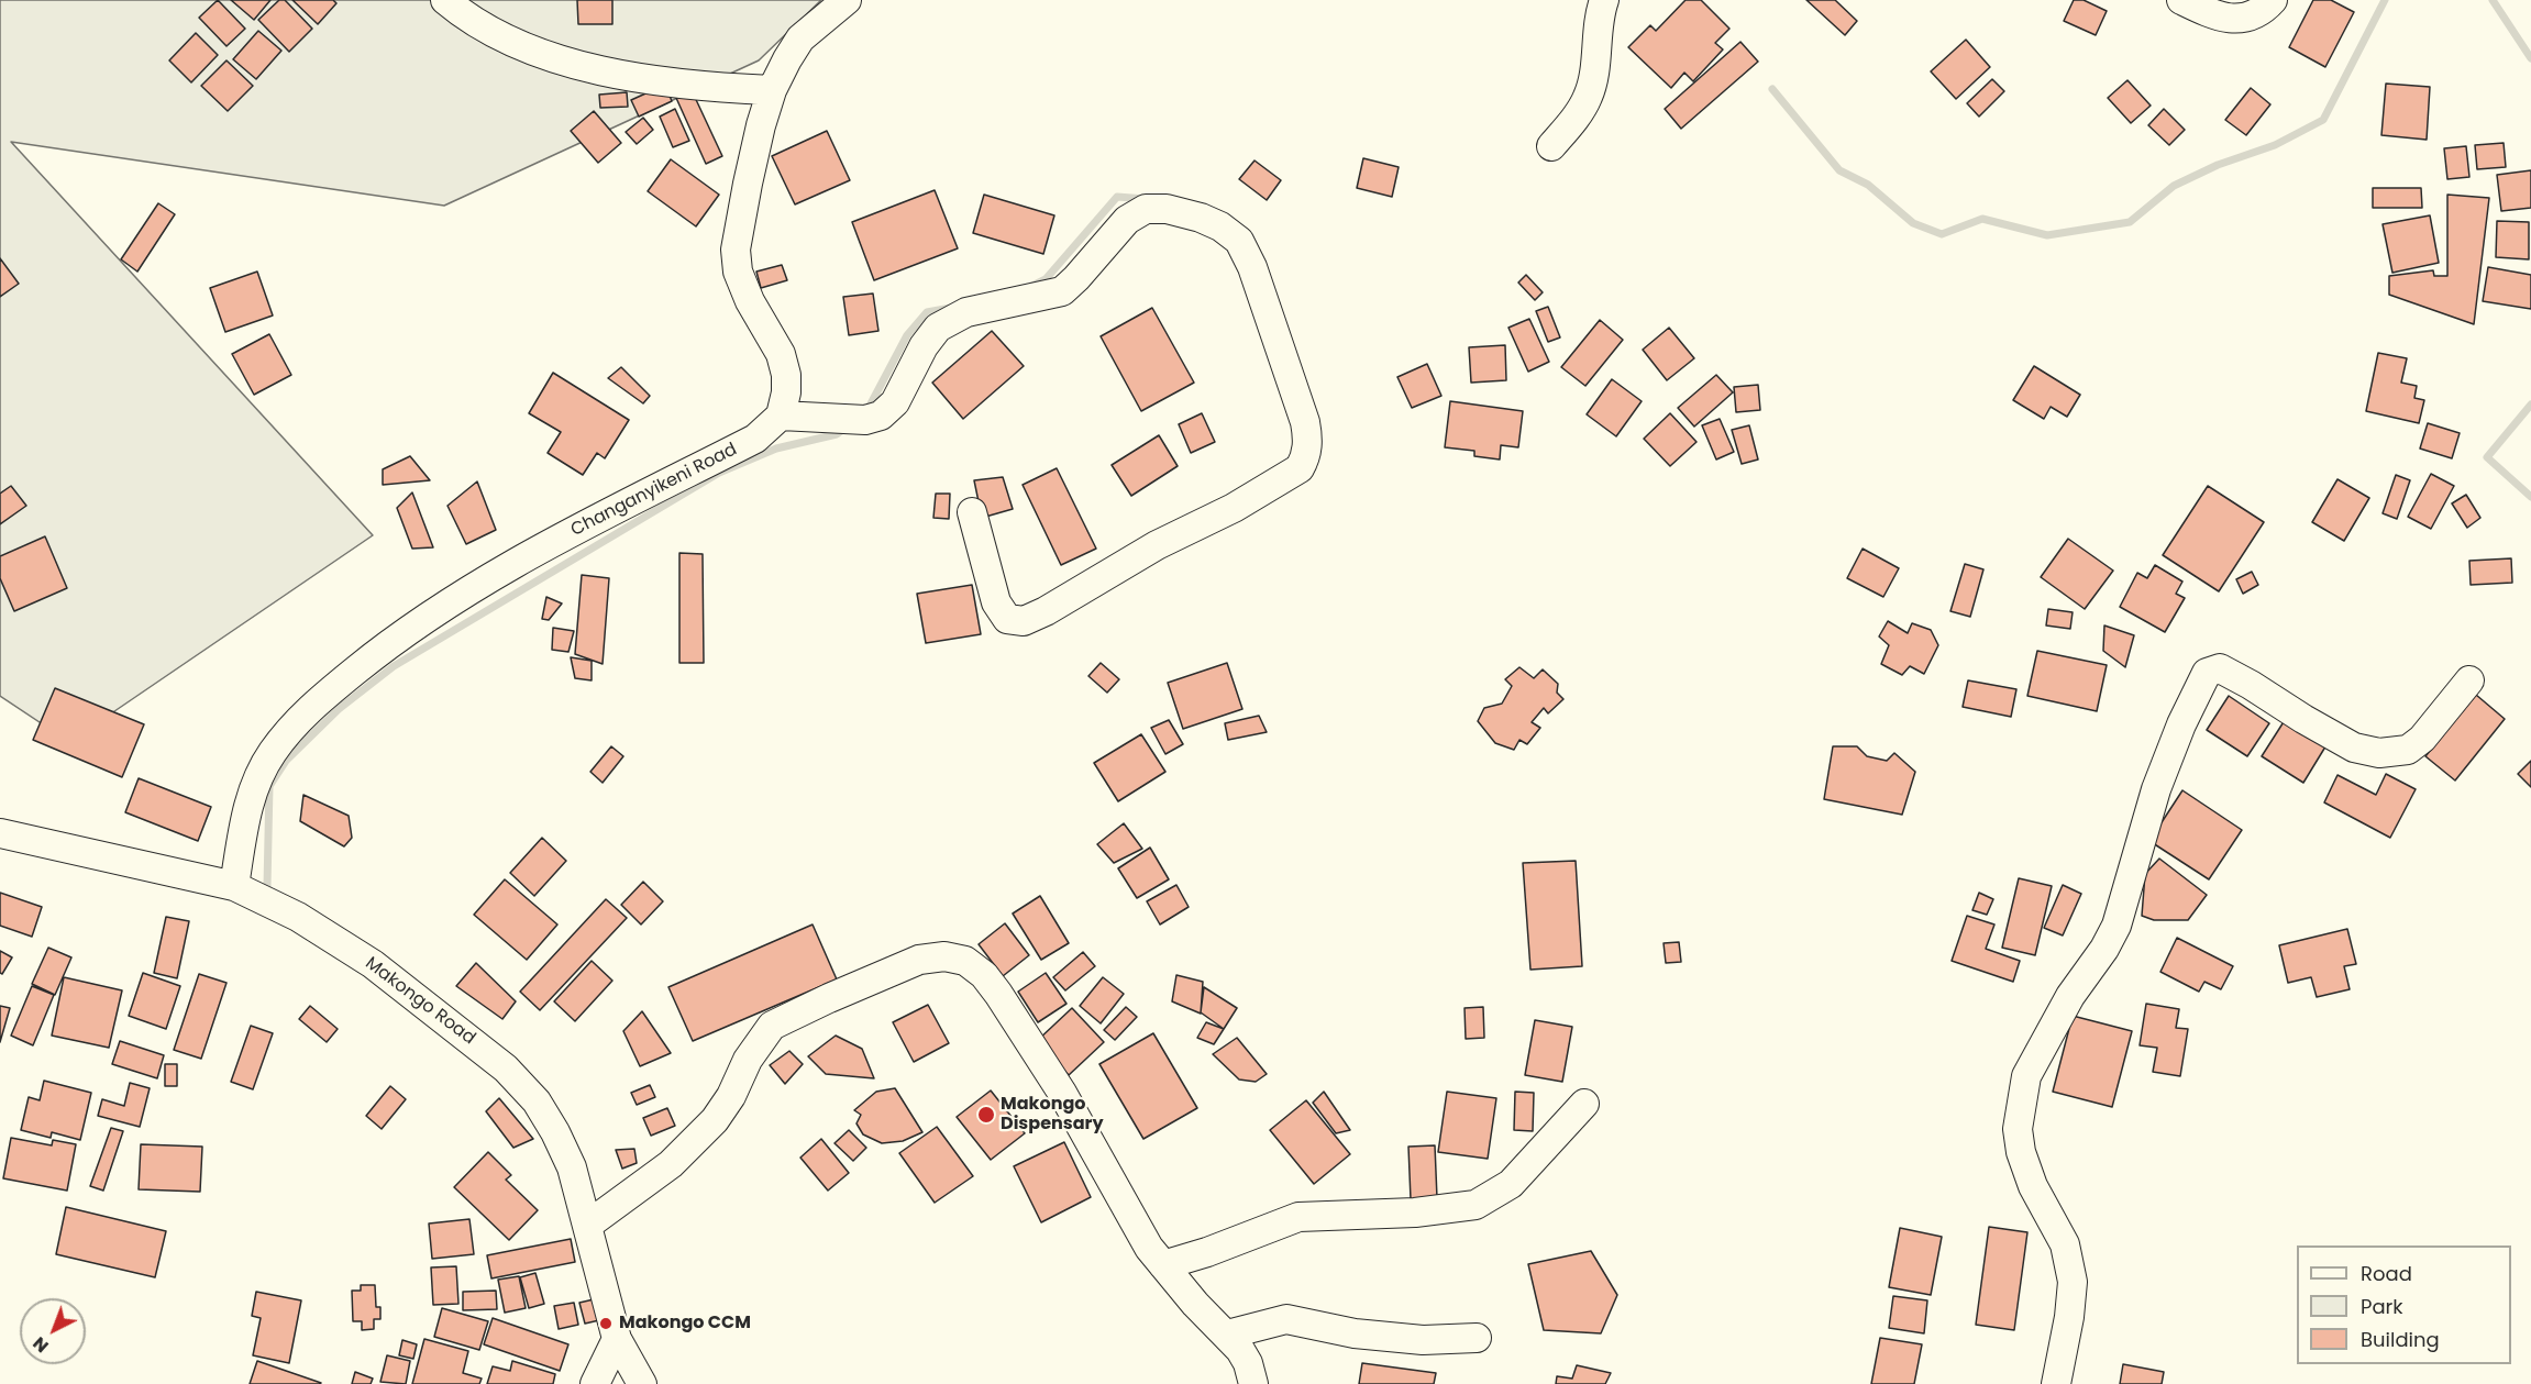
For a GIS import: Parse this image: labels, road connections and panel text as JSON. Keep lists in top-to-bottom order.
{
  "streets": {
    "street": ["Changanyikeni Road", "Makongo Road"]
  },
  "crossings": [
    ["Changanyikeni Road", "Makongo Road"]
  ],
  "places": ["Makongo Dispensary", "Makongo CCM"],
  "legend": ["Road", "Park", "Building"],
  "north": "bottom left"
}
